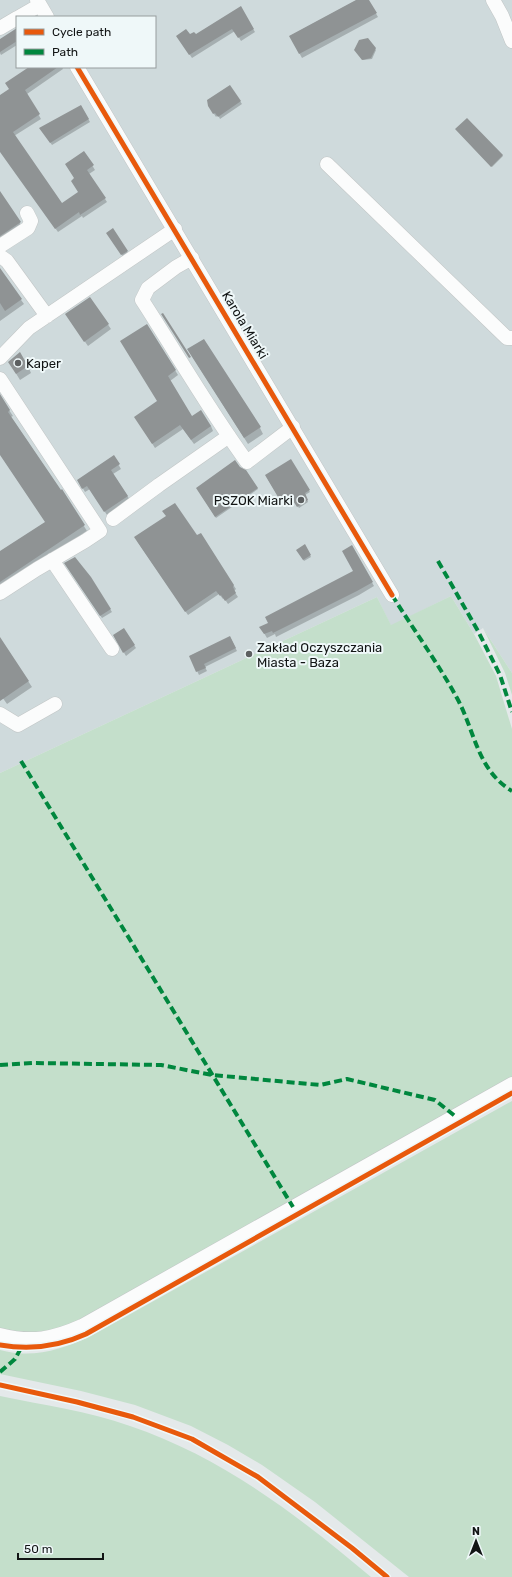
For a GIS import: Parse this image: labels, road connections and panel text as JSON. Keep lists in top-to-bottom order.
{
  "streets": {
    "street": ["Karola Miarki"]
  },
  "places": ["Kaper", "PSZOK Miarki", "Zakład Oczyszczania Miasta - Baza"],
  "legend": ["Cycle path", "Path"],
  "scale_bar": "50 m",
  "north": "top"
}
